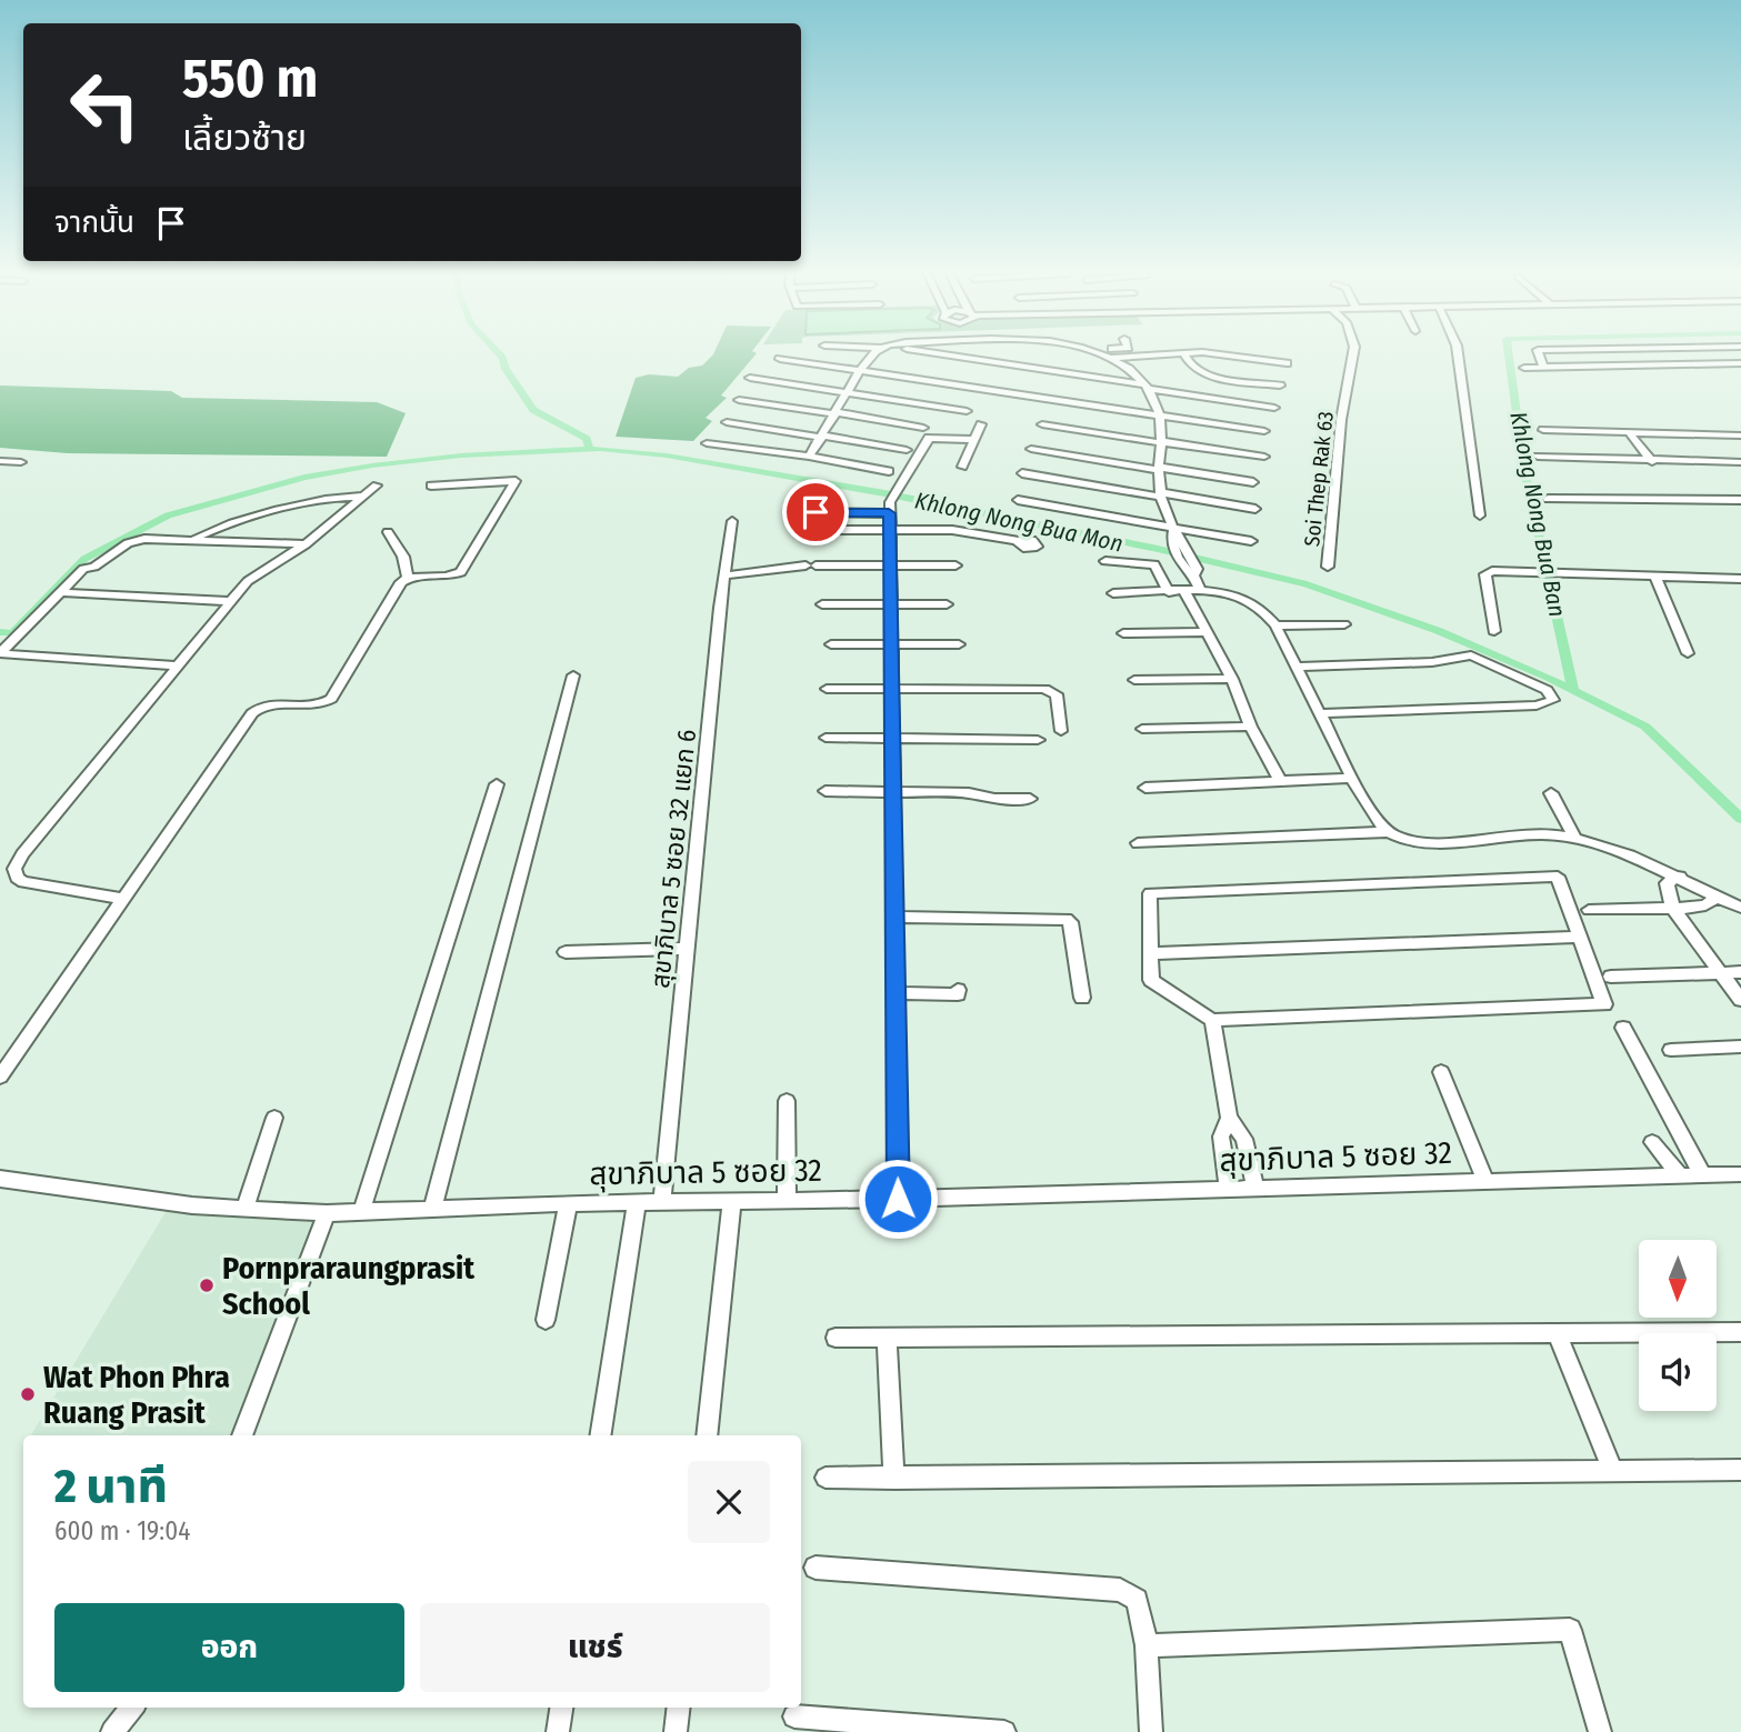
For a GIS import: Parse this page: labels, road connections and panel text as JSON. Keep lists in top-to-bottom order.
{
  "streets": {
    "street": ["Soi Thep Rak 63", "สุขาภิบาล 5 ซอย 32 แยก 6", "สุขาภิบาล 5 ซอย 32"]
  },
  "crossings": [
    ["สุขาภิบาล 5 ซอย 32 แยก 6", "สุขาภิบาล 5 ซอย 32"]
  ],
  "water": ["Khlong Nong Bua Ban", "Khlong Nong Bua Mon"],
  "places": ["Pornpraraungprasit School", "Wat Phon Phra Ruang Prasit"],
  "north": "bottom",
  "page": {
    "turn": ["550 m", "เลี้ยวซ้าย"],
    "then": "จากนั้น",
    "heading": ["2 นาที", "600 m · 19:04"],
    "buttons": ["ออก", "แชร์"]
  }
}
